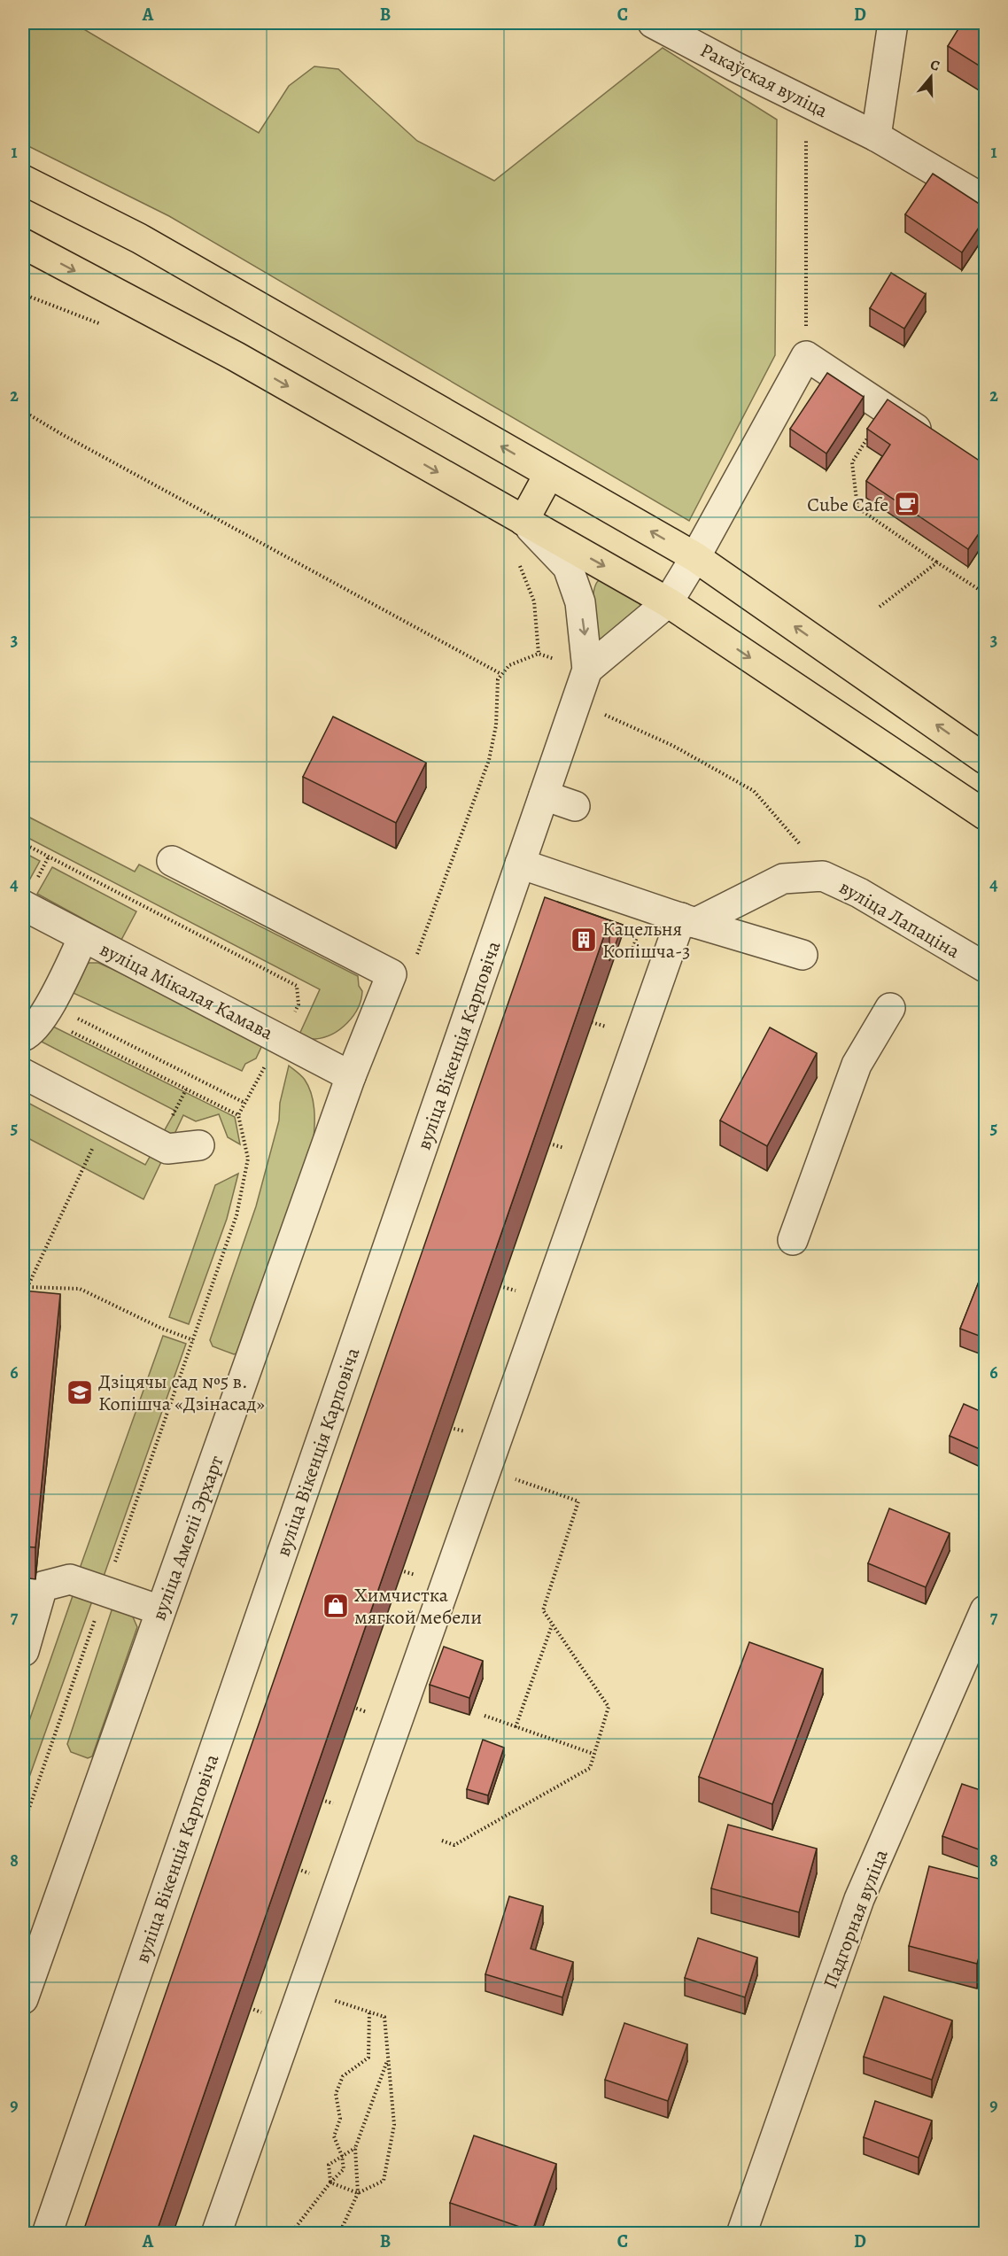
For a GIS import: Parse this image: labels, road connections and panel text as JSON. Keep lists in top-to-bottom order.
{
  "streets": {
    "street": [
      "Ракаўская вуліца",
      "вуліца Лапаціна",
      "вуліца Мікалая Камава",
      "вуліца Вікенція Карповіча",
      "вуліца Амеліі Эрхарт",
      "Падгорная вуліца"
    ]
  },
  "crossings": [
    ["вуліца Мікалая Камава", "вуліца Амеліі Эрхарт"]
  ],
  "places": {
    "cafe": ["Cube Cafe"],
    "building": ["Кацельня Копішча-3"],
    "school or university": ["Дзіцячы сад №5 в. Копішча «Дзінасад»"],
    "shop": ["Химчистка мягкой мебели"]
  },
  "north": "top",
  "grid": {
    "columns": [
      "A",
      "B",
      "C",
      "D"
    ],
    "rows": [
      "1",
      "2",
      "3",
      "4",
      "5",
      "6",
      "7",
      "8",
      "9"
    ]
  }
}
